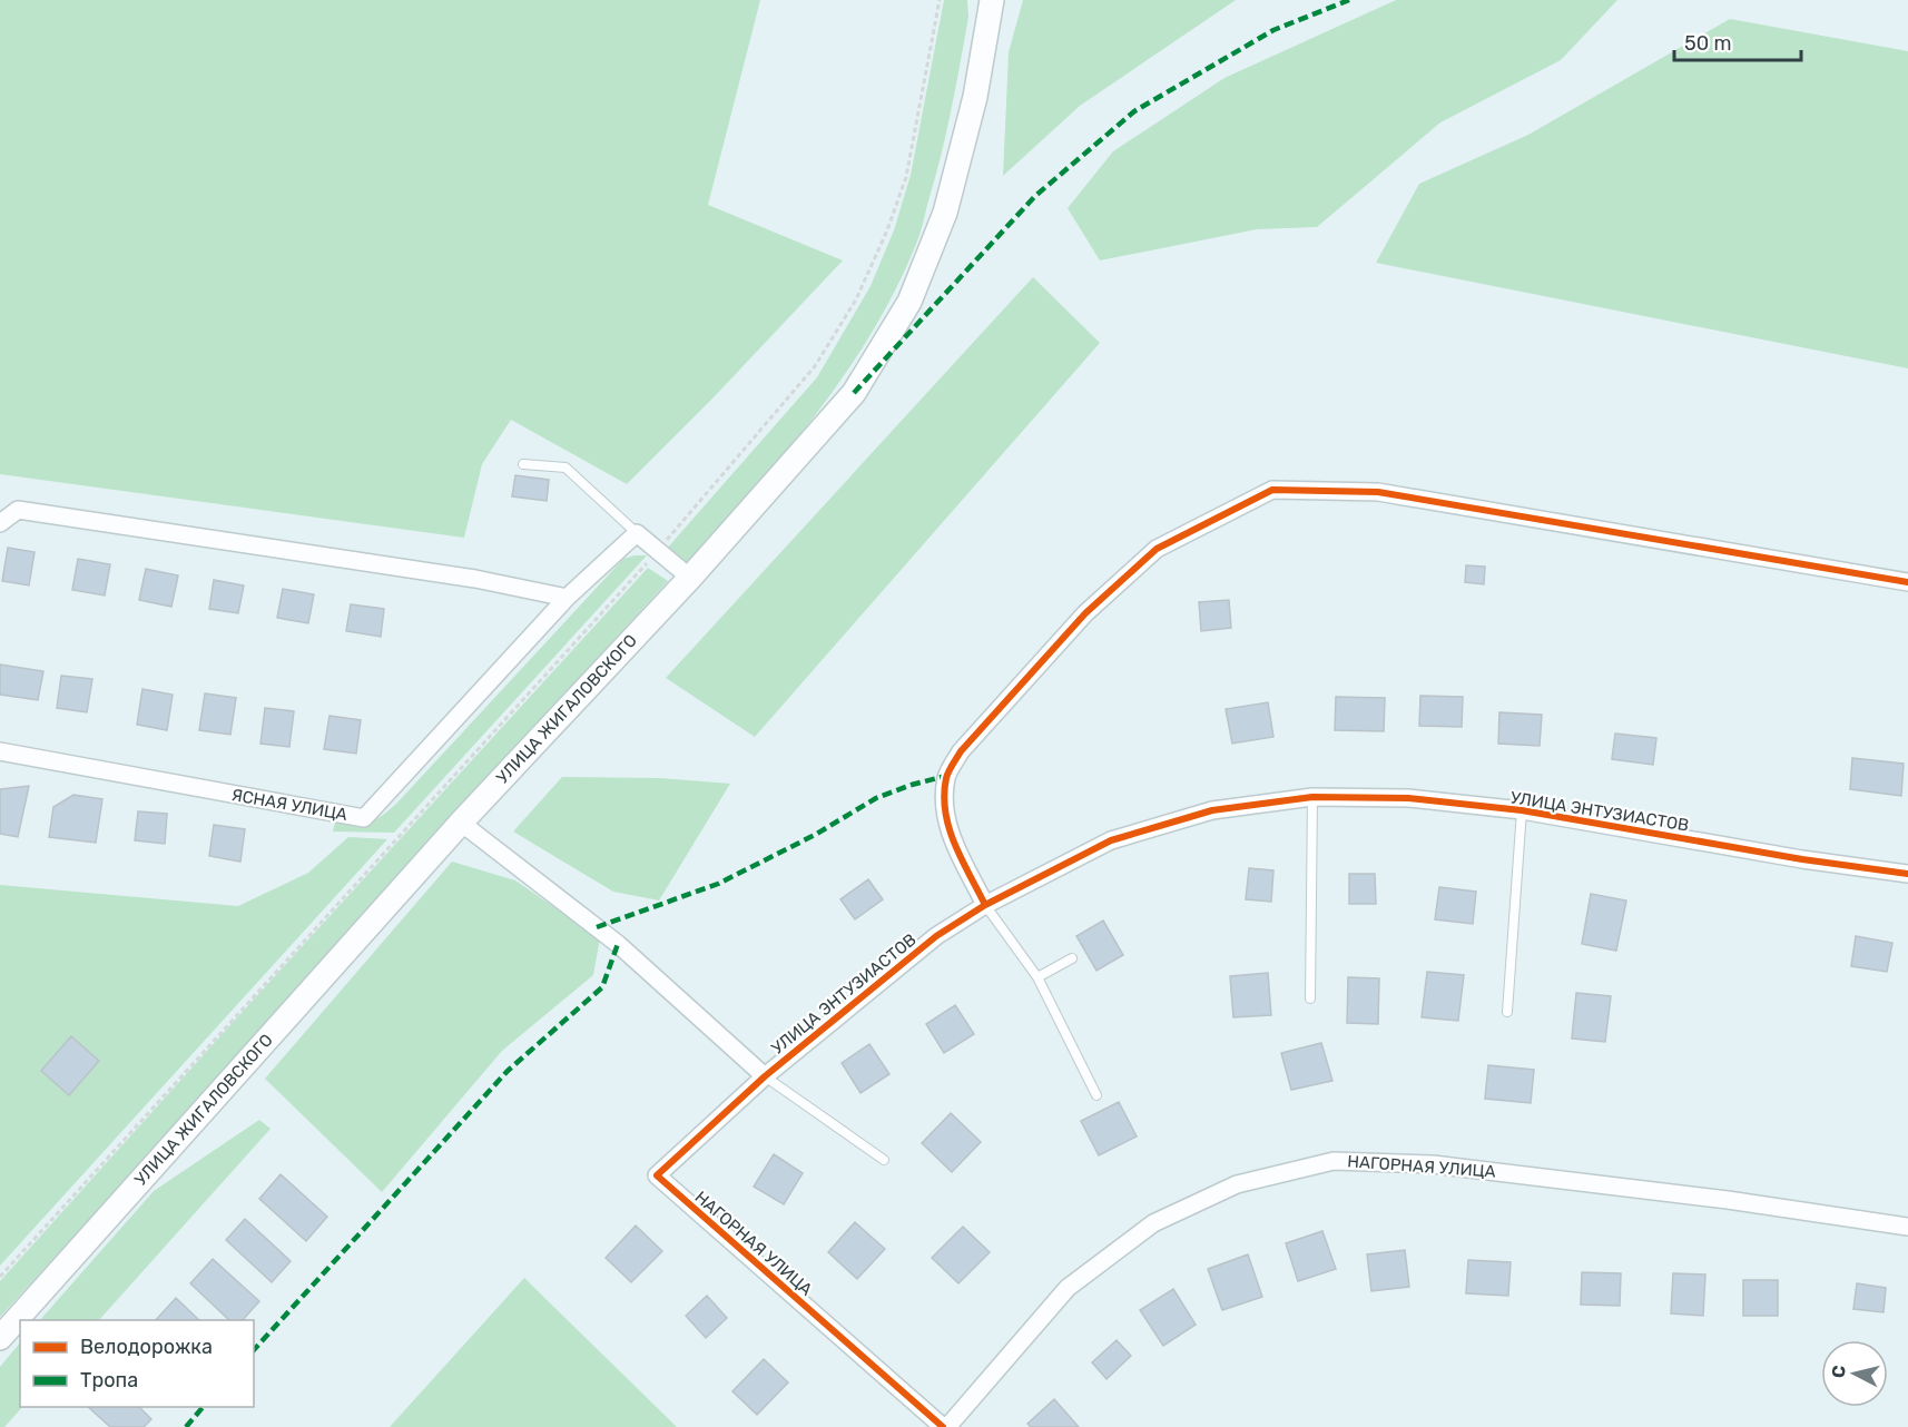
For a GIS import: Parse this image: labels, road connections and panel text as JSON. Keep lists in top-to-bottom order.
{
  "streets": {
    "main road": ["УЛИЦА ЖИГАЛОВСКОГО"],
    "street": ["ЯСНАЯ УЛИЦА", "УЛИЦА ЭНТУЗИАСТОВ", "НАГОРНАЯ УЛИЦА"]
  },
  "crossings": [
    ["УЛИЦА ЭНТУЗИАСТОВ", "НАГОРНАЯ УЛИЦА"]
  ],
  "legend": ["Велодорожка", "Тропа"],
  "scale_bar": "50 m",
  "north": "left"
}
